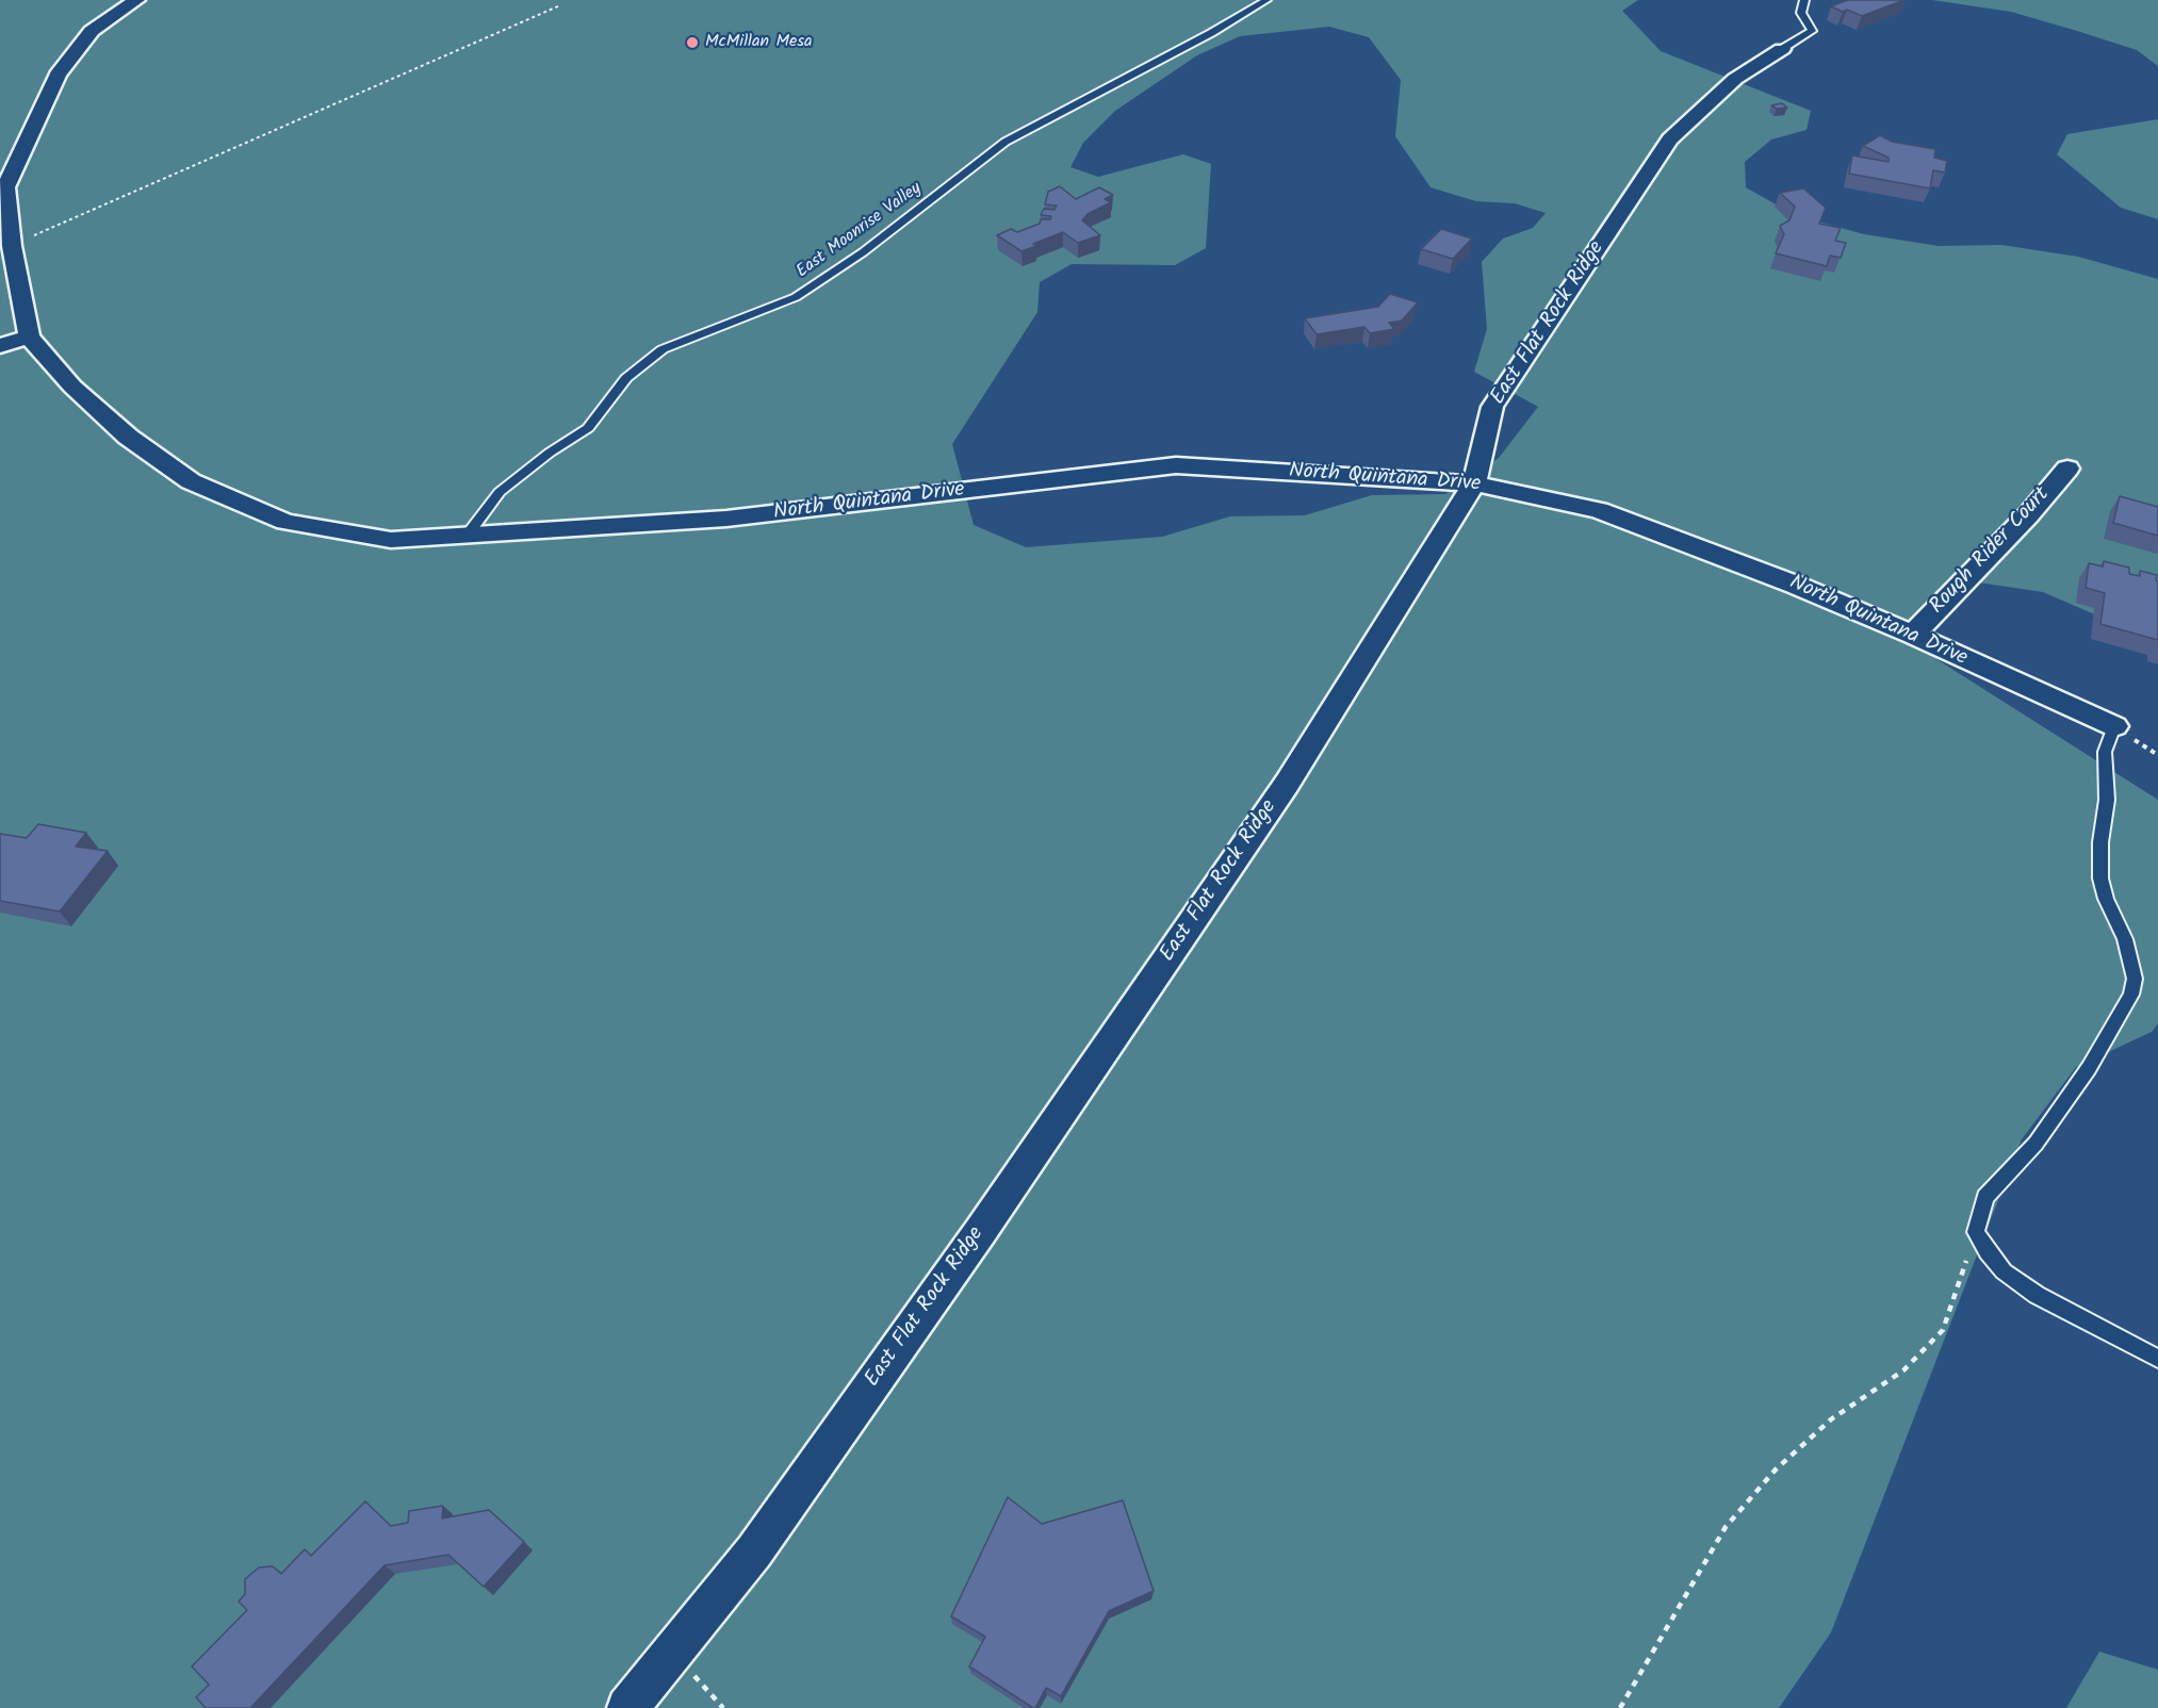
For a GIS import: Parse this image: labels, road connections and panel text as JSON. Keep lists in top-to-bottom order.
{
  "streets": {
    "street": ["East Flat Rock Ridge", "North Quintana Drive", "Rough Rider Court"],
    "lane": ["East Moonrise Valley"]
  },
  "crossings": [
    ["East Moonrise Valley", "North Quintana Drive"],
    ["East Flat Rock Ridge", "North Quintana Drive"],
    ["North Quintana Drive", "Rough Rider Court"]
  ],
  "places": ["McMillan Mesa"]
}
